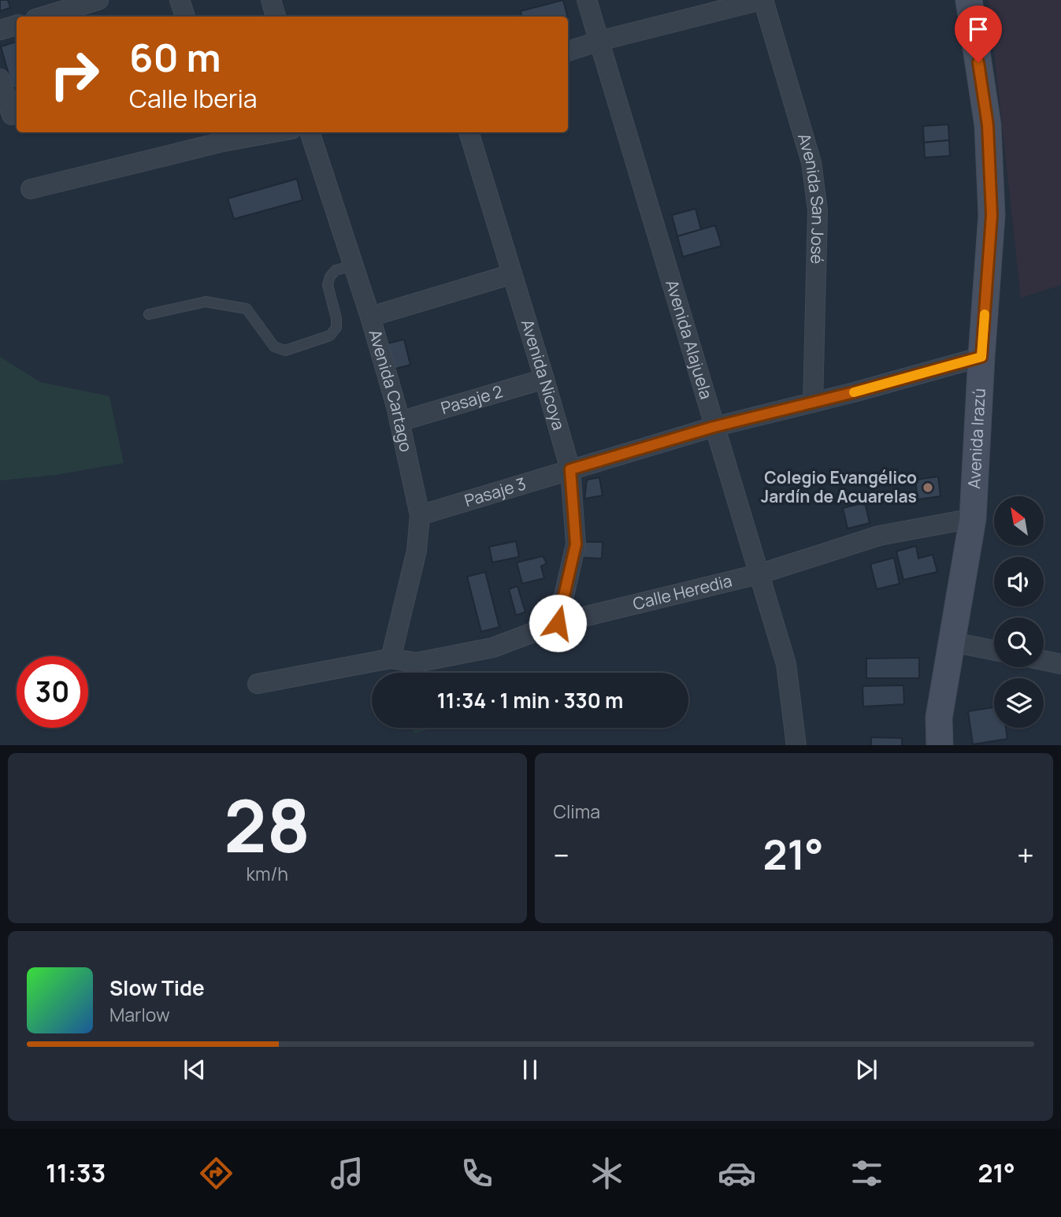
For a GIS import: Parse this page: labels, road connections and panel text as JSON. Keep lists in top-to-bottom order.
{
  "streets": {
    "street": [
      "Avenida San José",
      "Avenida Alajuela",
      "Avenida Nicoya",
      "Avenida Cartago",
      "Pasaje 2",
      "Avenida Irazú",
      "Pasaje 3",
      "Calle Heredia"
    ]
  },
  "crossings": [
    ["Avenida San José", "Pasaje 3"],
    ["Avenida Alajuela", "Pasaje 3"],
    ["Avenida Alajuela", "Calle Heredia"],
    ["Avenida Nicoya", "Pasaje 2"],
    ["Avenida Nicoya", "Pasaje 3"],
    ["Avenida Nicoya", "Calle Heredia"],
    ["Avenida Cartago", "Pasaje 2"],
    ["Avenida Cartago", "Pasaje 3"],
    ["Avenida Cartago", "Calle Heredia"],
    ["Avenida Irazú", "Pasaje 3"],
    ["Avenida Irazú", "Calle Heredia"]
  ],
  "places": ["Colegio Evangélico Jardín de Acuarelas"],
  "north": "top left",
  "page": {
    "turn": ["60 m", "Calle Iberia"],
    "limit": "30",
    "trip": "11:34 · 1 min · 330 m",
    "tile": [
      ["28", "km/h"],
      "Clima"
    ],
    "heat": ["−", "21°", "+"],
    "song": ["Slow Tide", "Marlow"],
    "tabs": ["11:33", "21°"]
  }
}
